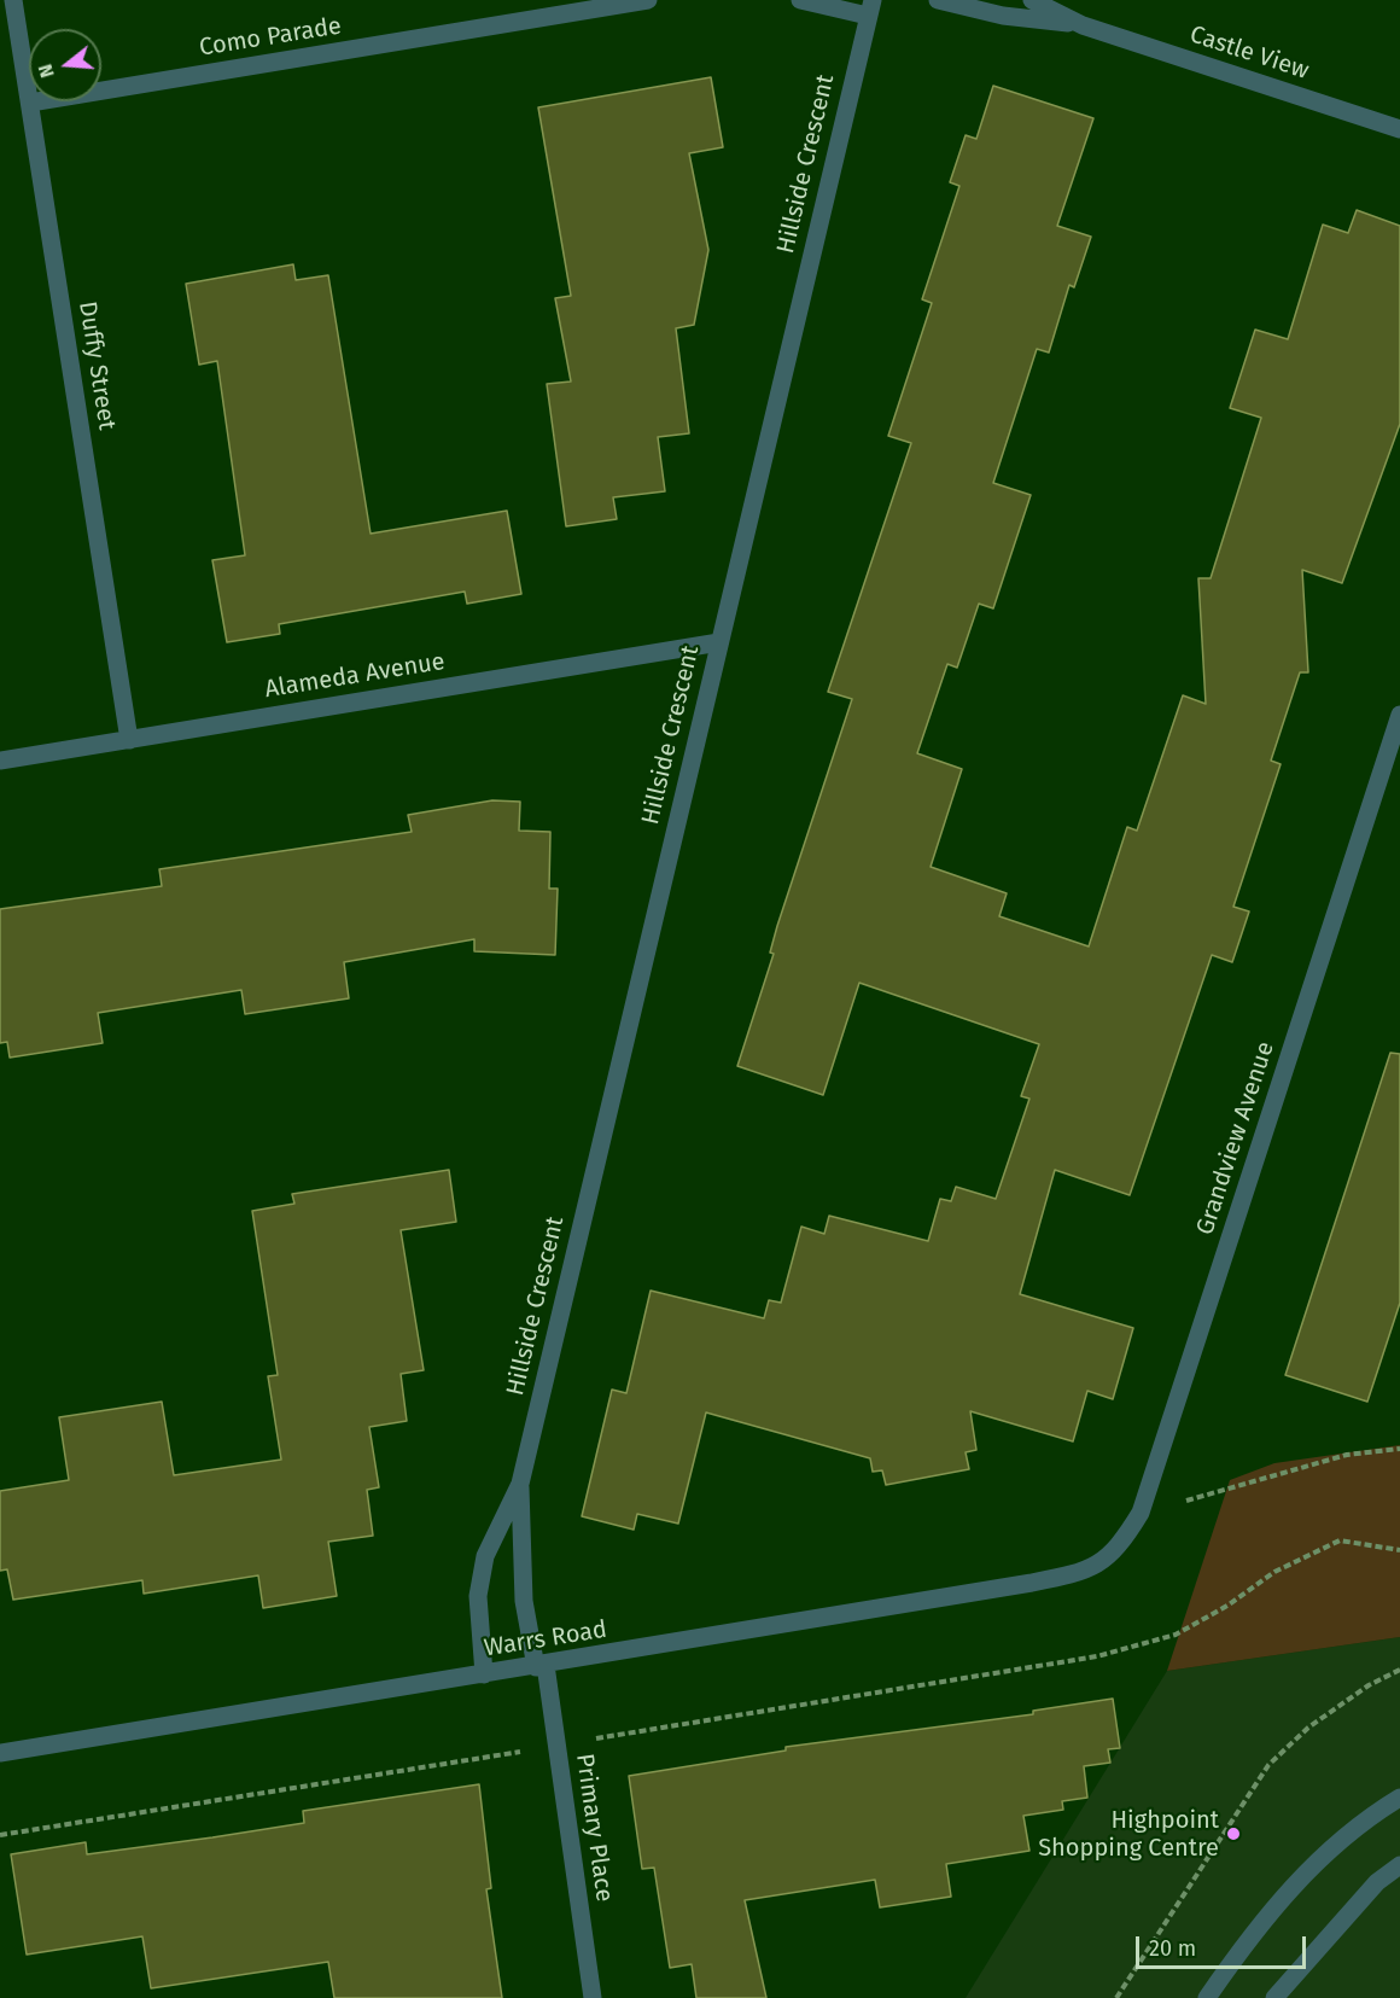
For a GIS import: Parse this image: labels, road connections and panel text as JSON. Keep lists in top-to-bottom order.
{
  "streets": {
    "street": [
      "Como Parade",
      "Castle View",
      "Hillside Crescent",
      "Duffy Street",
      "Alameda Avenue",
      "Grandview Avenue",
      "Warrs Road",
      "Primary Place"
    ]
  },
  "crossings": [
    ["Como Parade", "Duffy Street"],
    ["Hillside Crescent", "Alameda Avenue"],
    ["Hillside Crescent", "Warrs Road"],
    ["Hillside Crescent", "Primary Place"],
    ["Duffy Street", "Alameda Avenue"],
    ["Grandview Avenue", "Warrs Road"],
    ["Warrs Road", "Primary Place"]
  ],
  "places": ["Highpoint Shopping Centre"],
  "scale_bar": "20 m",
  "north": "left"
}
